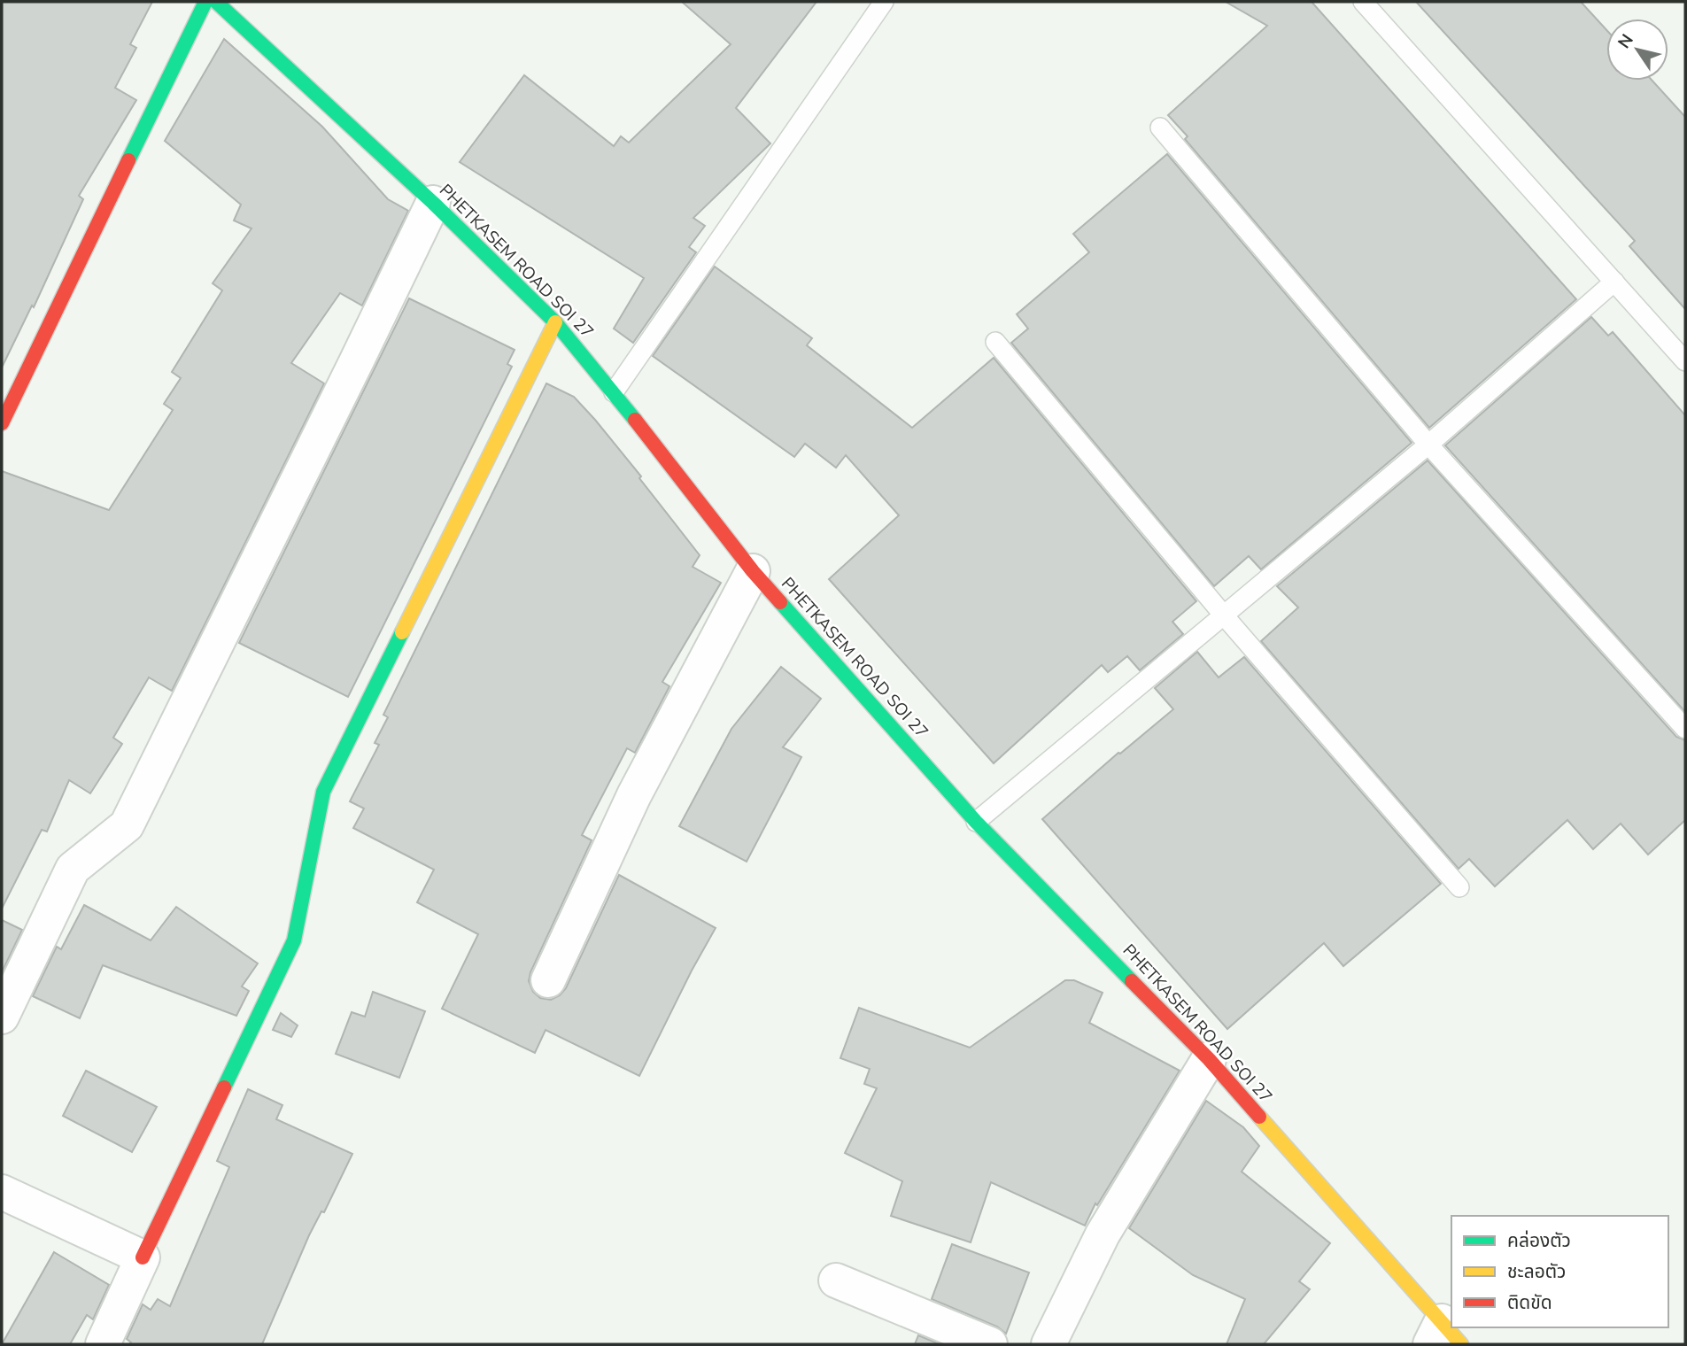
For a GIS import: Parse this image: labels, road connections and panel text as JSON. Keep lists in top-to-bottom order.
{
  "streets": {
    "street": ["PHETKASEM ROAD SOI 27"]
  },
  "legend": ["คล่องตัว", "ชะลอตัว", "ติดขัด"],
  "north": "top left"
}
